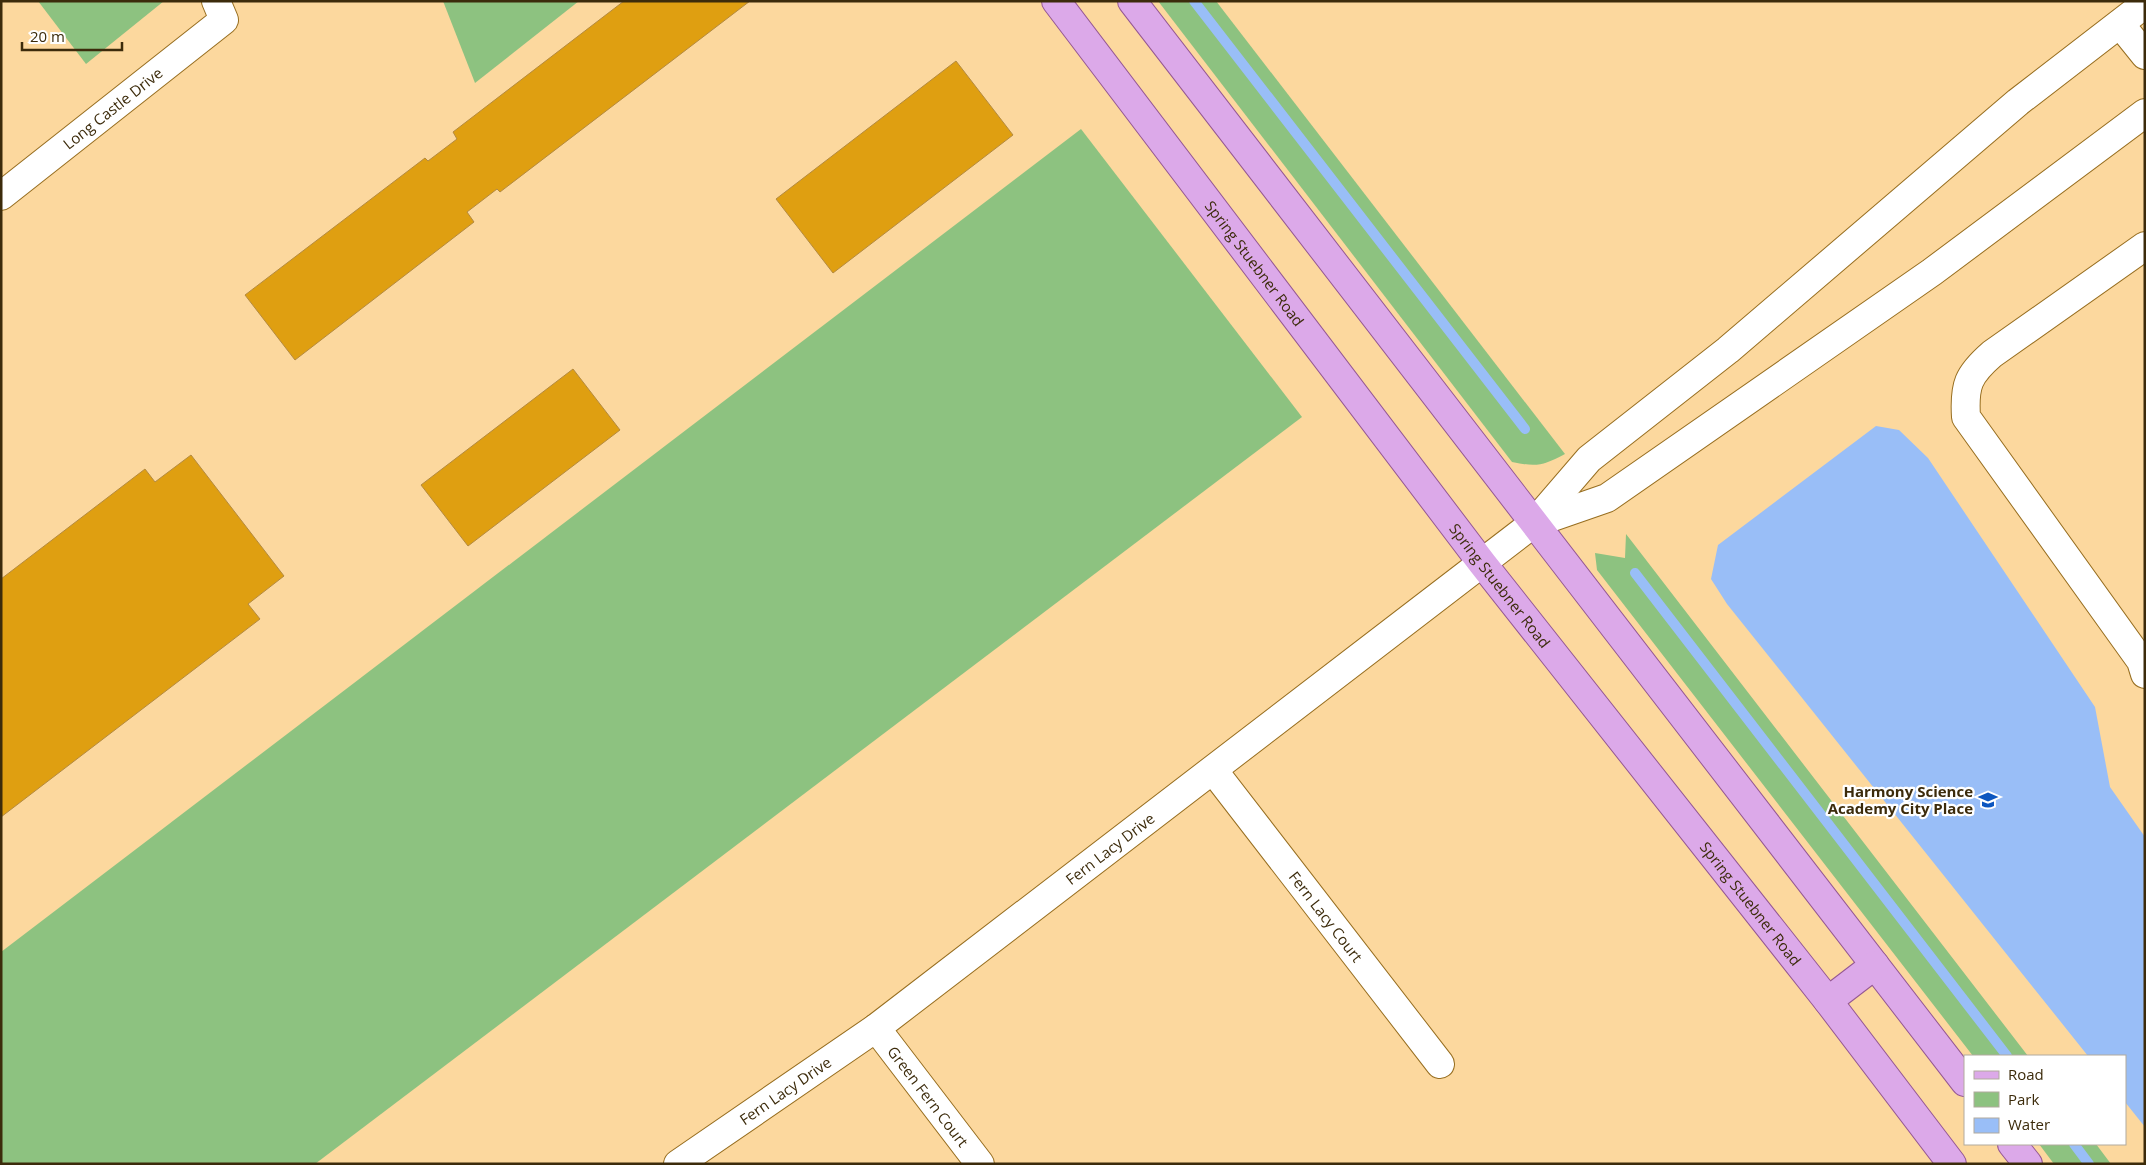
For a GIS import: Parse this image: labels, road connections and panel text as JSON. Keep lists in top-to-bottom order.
{
  "streets": {
    "main road": ["Spring Stuebner Road"],
    "street": [
      "Long Castle Drive",
      "Fern Lacy Drive",
      "Fern Lacy Court",
      "Green Fern Court"
    ]
  },
  "crossings": [
    ["Spring Stuebner Road", "Fern Lacy Drive"],
    ["Fern Lacy Drive", "Fern Lacy Court"],
    ["Fern Lacy Drive", "Green Fern Court"]
  ],
  "places": {
    "school or university": ["Harmony Science Academy City Place"]
  },
  "legend": ["Road", "Park", "Water"],
  "scale_bar": "20 m"
}
